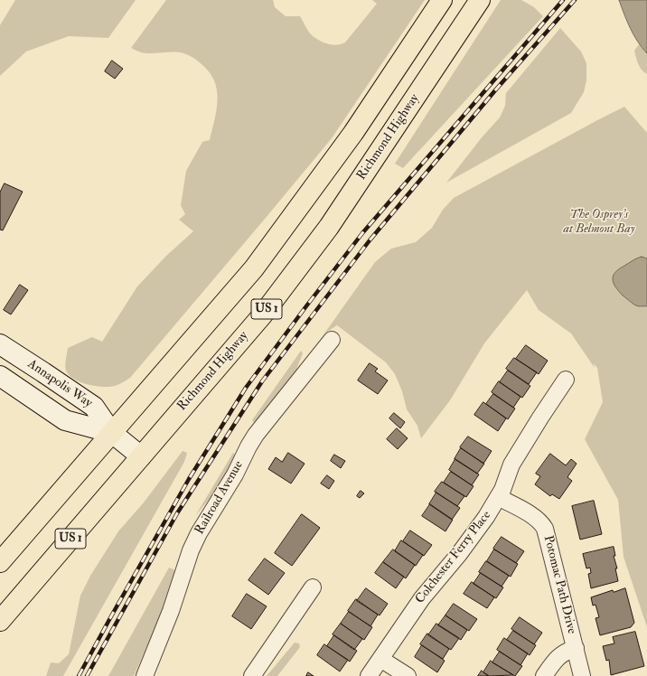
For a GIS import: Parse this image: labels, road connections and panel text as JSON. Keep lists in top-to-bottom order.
{
  "streets": {
    "main road": ["Richmond Highway", "US 1"],
    "street": [
      "Annapolis Way",
      "Railroad Avenue",
      "Colchester Ferry Place",
      "Potomac Path Drive"
    ]
  },
  "crossings": [
    ["Richmond Highway", "Annapolis Way"],
    ["US 1", "Annapolis Way"],
    ["Colchester Ferry Place", "Potomac Path Drive"]
  ],
  "parks": ["The Osprey's at Belmont Bay"]
}
